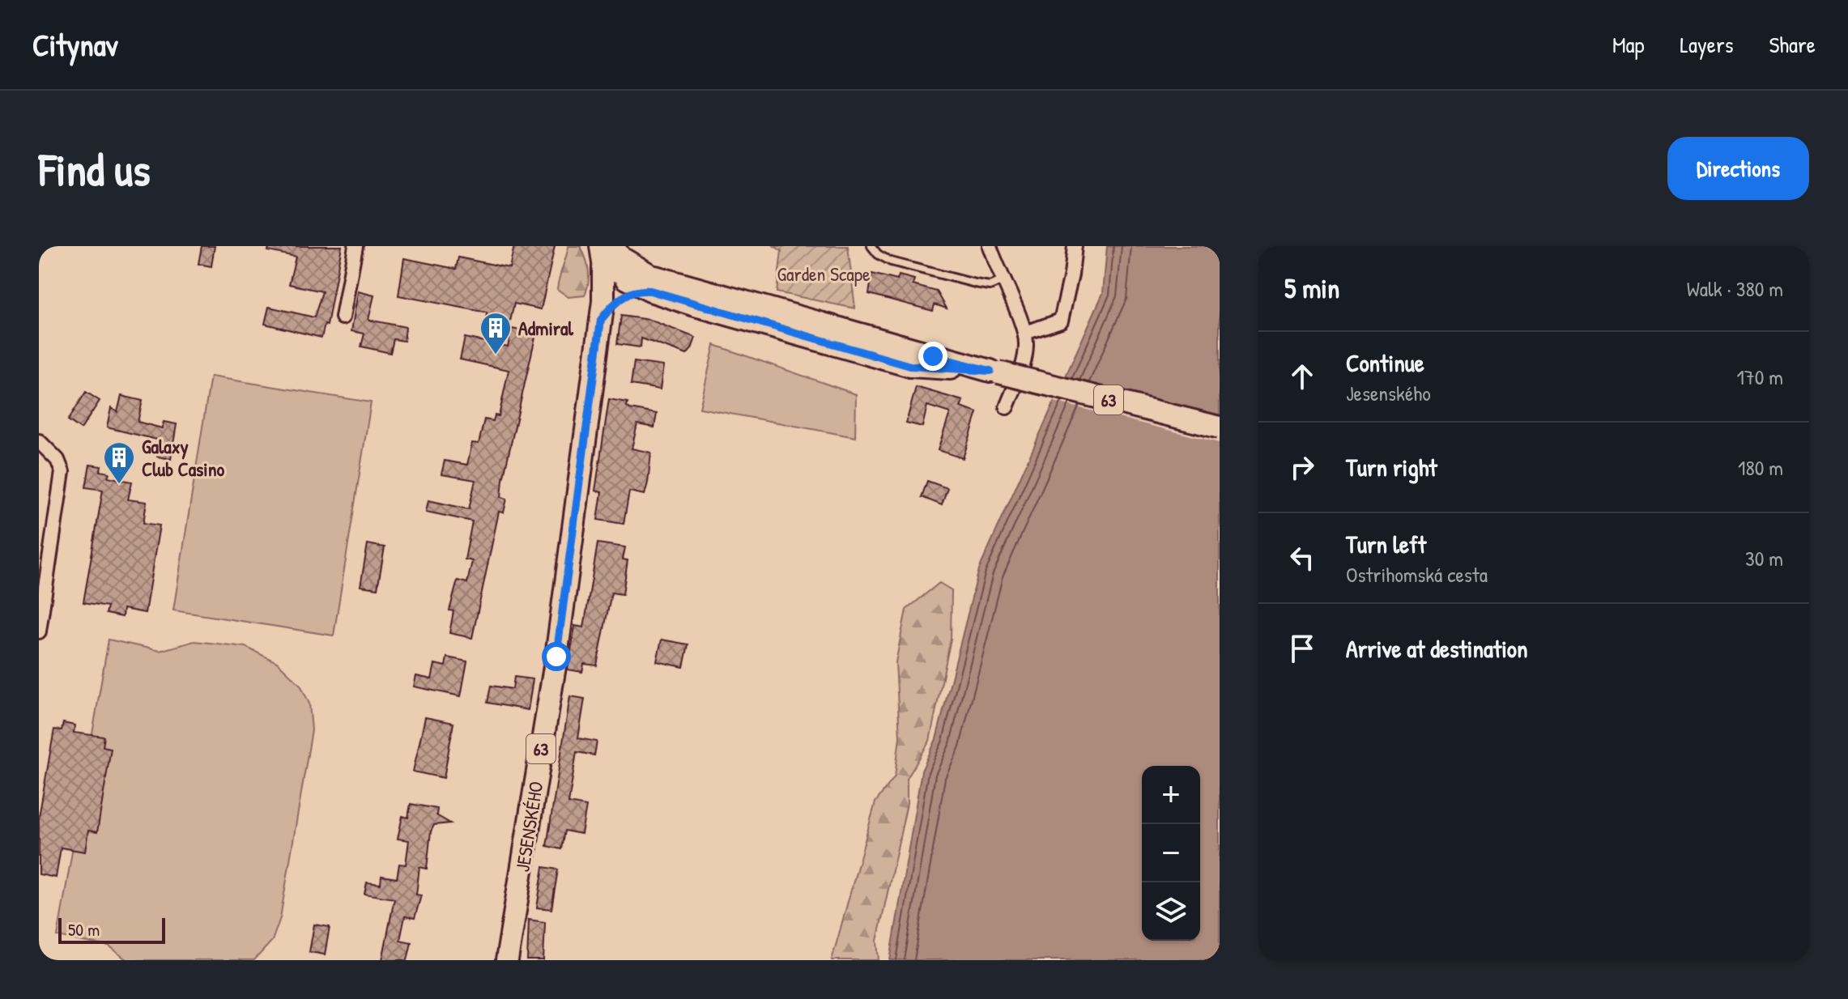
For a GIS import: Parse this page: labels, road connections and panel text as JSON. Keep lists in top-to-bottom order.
{
  "streets": {
    "main road": ["63", "JESENSKÉHO"]
  },
  "crossings": [
    ["63", "JESENSKÉHO"]
  ],
  "parks": ["Garden Scape"],
  "places": {
    "building": ["Admiral", "Galaxy Club Casino"]
  },
  "scale_bar": "50 m",
  "page": {
    "header": "Citynav",
    "nav": ["Map", "Layers", "Share"],
    "buttons": "Directions",
    "title": "Find us",
    "heading": ["5 min", "Walk · 380 m"],
    "list": [
      ["Continue", "Jesenského", "170 m"],
      ["Turn right", "180 m"],
      ["Turn left", "Ostrihomská cesta", "30 m"],
      "Arrive at destination"
    ],
    "map_buttons": ["+", "−"],
    "scale": "50 m"
  }
}
